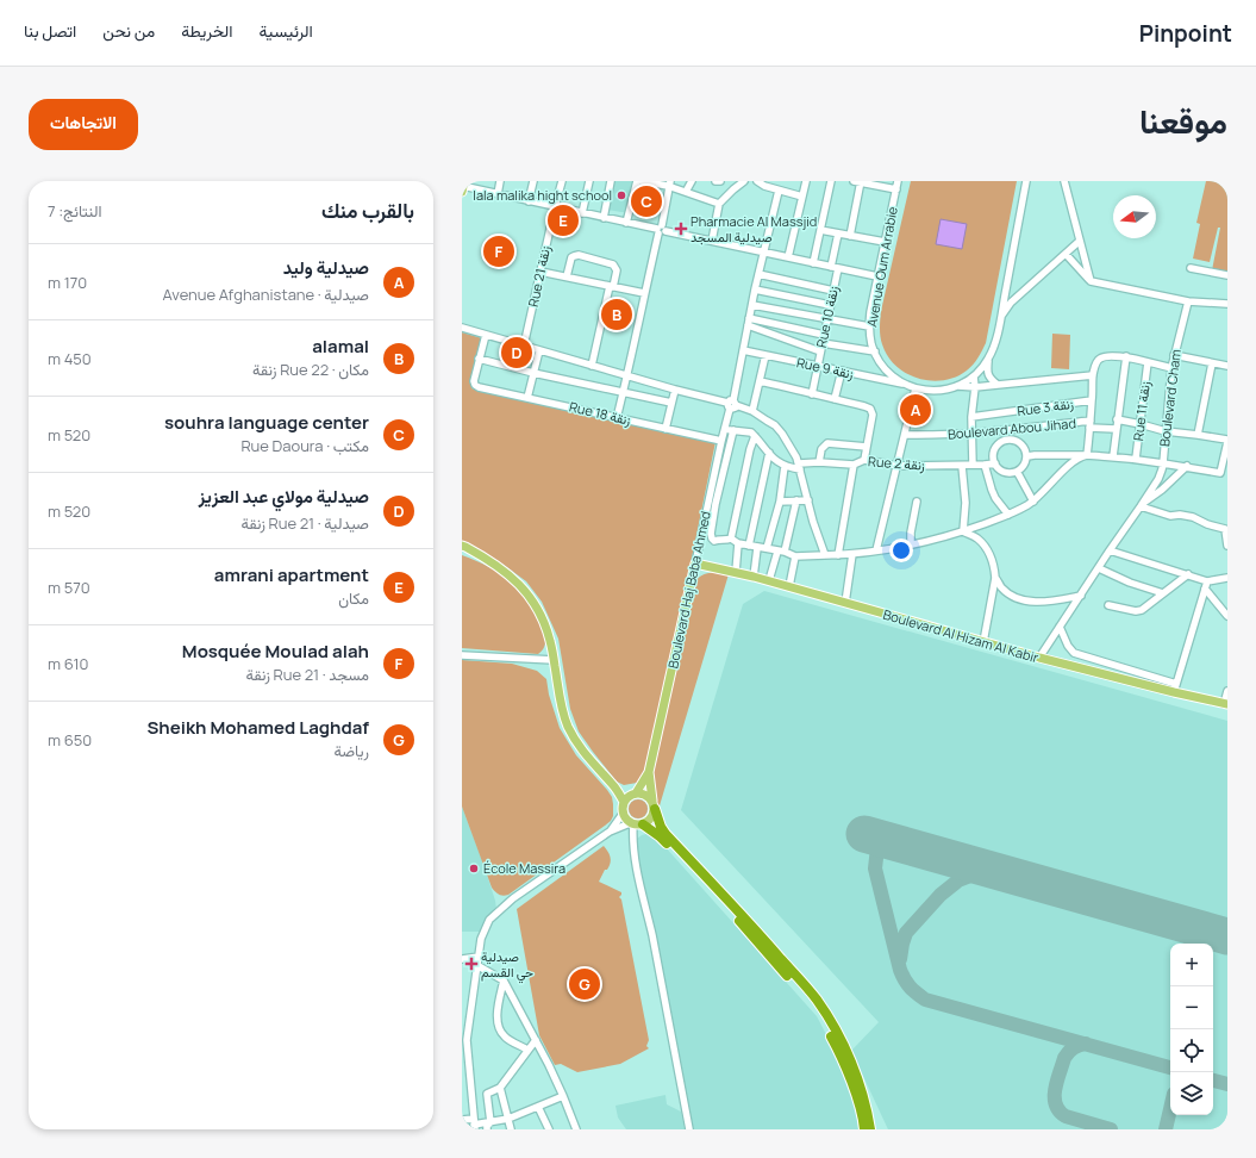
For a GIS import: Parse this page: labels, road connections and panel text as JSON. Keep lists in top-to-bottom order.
{
  "streets": {
    "main road": ["Boulevard Haj Baba Ahmed", "Boulevard Al Hizam Al Kabir"],
    "street": [
      "Avenue Oum Arrabie",
      "Rue 21 زنقة",
      "Rue 10 زنقة",
      "Rue 9 زنقة",
      "Boulevard Cham",
      "Rue 3 زنقة",
      "Rue 11 زنقة",
      "Rue 18 زنقة",
      "Boulevard Abou Jihad",
      "Rue 2 زنقة"
    ]
  },
  "crossings": [
    ["Avenue Oum Arrabie", "Rue 9 زنقة"],
    ["Rue 10 زنقة", "Rue 9 زنقة"],
    ["Rue 9 زنقة", "Boulevard Haj Baba Ahmed"],
    ["Rue 18 زنقة", "Boulevard Haj Baba Ahmed"],
    ["Boulevard Haj Baba Ahmed", "Boulevard Al Hizam Al Kabir"]
  ],
  "places": {
    "other": ["lala malika hight school", "École Massira"],
    "health": ["Pharmacie Al Massjid صيدلية المسجد", "صيدلية حي القسم"]
  },
  "north": "left",
  "page": {
    "header": "Pinpoint",
    "nav": [
      "الرئيسية",
      "الخريطة",
      "من نحن",
      "اتصل بنا"
    ],
    "title": "موقعنا",
    "buttons": "الاتجاهات",
    "heading": ["بالقرب منك", "النتائج: 7"],
    "pins": [
      "C",
      "E",
      "F",
      "B",
      "D",
      "A",
      "G"
    ],
    "list": [
      {
        "mark": "A",
        "name": "صيدلية وليد",
        "note": "صيدلية · Avenue Afghanistane",
        "value": "170 m"
      },
      {
        "mark": "B",
        "name": "alamal",
        "note": "مكان · Rue 22 زنقة",
        "value": "450 m"
      },
      {
        "mark": "C",
        "name": "souhra language center",
        "note": "مكتب · Rue Daoura",
        "value": "520 m"
      },
      {
        "mark": "D",
        "name": "صيدلية مولاي عبد العزيز",
        "note": "صيدلية · Rue 21 زنقة",
        "value": "520 m"
      },
      {
        "mark": "E",
        "name": "amrani apartment",
        "note": "مكان",
        "value": "570 m"
      },
      {
        "mark": "F",
        "name": "Mosquée Moulad alah",
        "note": "مسجد · Rue 21 زنقة",
        "value": "610 m"
      },
      {
        "mark": "G",
        "name": "Sheikh Mohamed Laghdaf",
        "note": "رياضة",
        "value": "650 m"
      }
    ],
    "map_buttons": ["+", "−"]
  }
}
